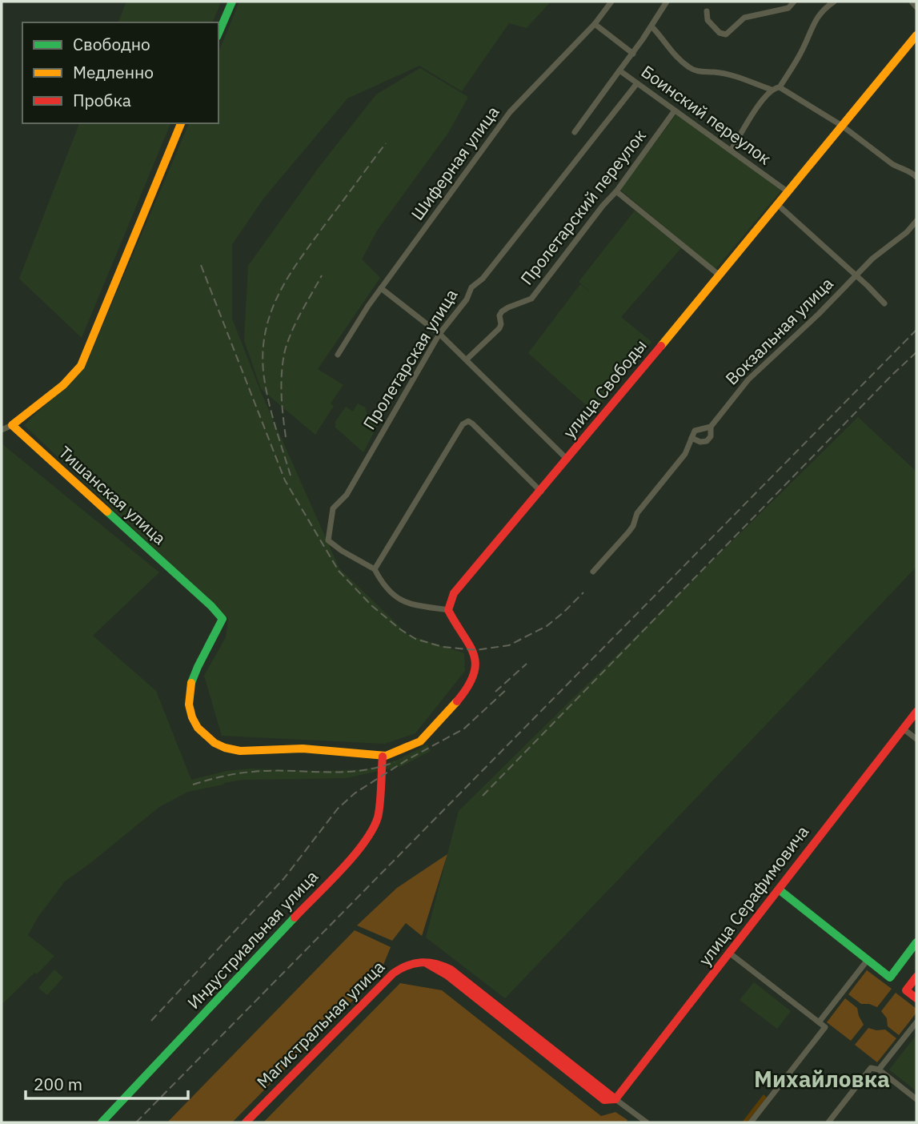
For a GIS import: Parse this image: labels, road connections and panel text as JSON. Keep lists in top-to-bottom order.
{
  "streets": {
    "street": [
      "Боинский переулок",
      "Шиферная улица",
      "Пролетарский переулок",
      "Вокзальная улица",
      "Пролетарская улица",
      "улица Свободы",
      "Тишанская улица",
      "улица Серафимовича",
      "Индустриальная улица",
      "Магистральная улица"
    ]
  },
  "crossings": [
    ["Боинский переулок", "Пролетарский переулок"],
    ["Боинский переулок", "Пролетарская улица"],
    ["Боинский переулок", "улица Свободы"],
    ["Тишанская улица", "Индустриальная улица"],
    ["улица Серафимовича", "Магистральная улица"]
  ],
  "districts": ["Михайловка"],
  "legend": ["Свободно", "Медленно", "Пробка"],
  "scale_bar": "200 m"
}
